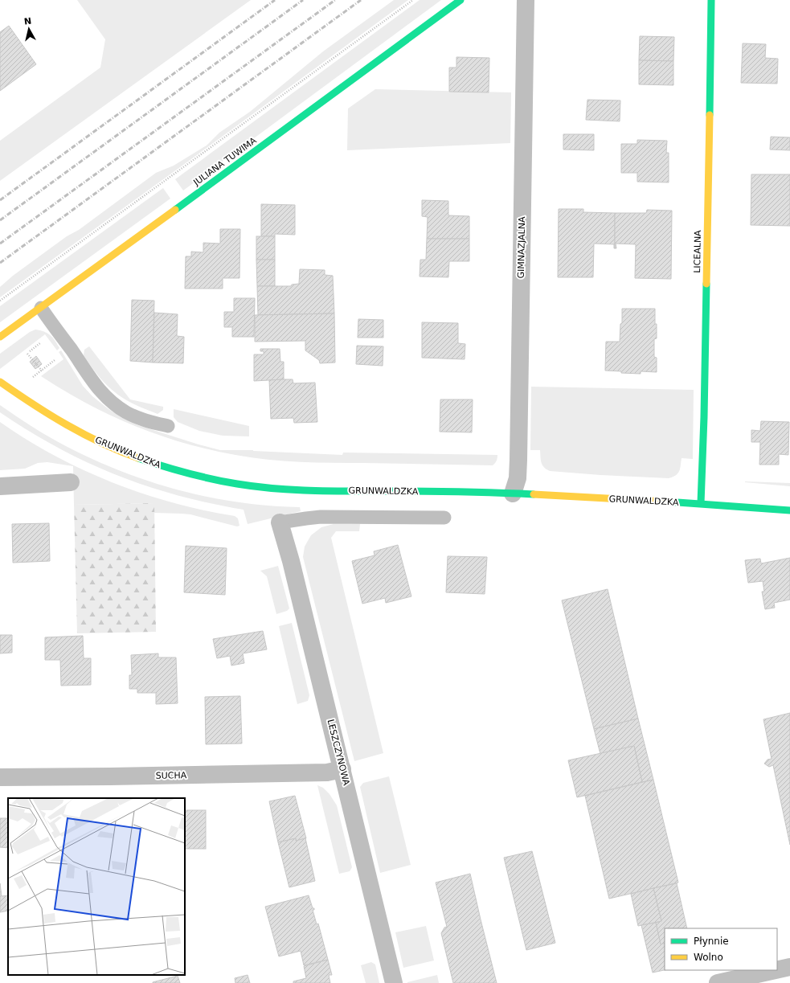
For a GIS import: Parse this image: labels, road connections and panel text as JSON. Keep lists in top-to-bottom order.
{
  "streets": {
    "street": [
      "JULIANA TUWIMA",
      "GIMNAZJALNA",
      "LICEALNA",
      "GRUNWALDZKA",
      "LESZCZYNOWA",
      "SUCHA"
    ]
  },
  "crossings": [
    ["GIMNAZJALNA", "GRUNWALDZKA"],
    ["LICEALNA", "GRUNWALDZKA"],
    ["LESZCZYNOWA", "SUCHA"]
  ],
  "legend": ["Płynnie", "Wolno"],
  "north": "top"
}
